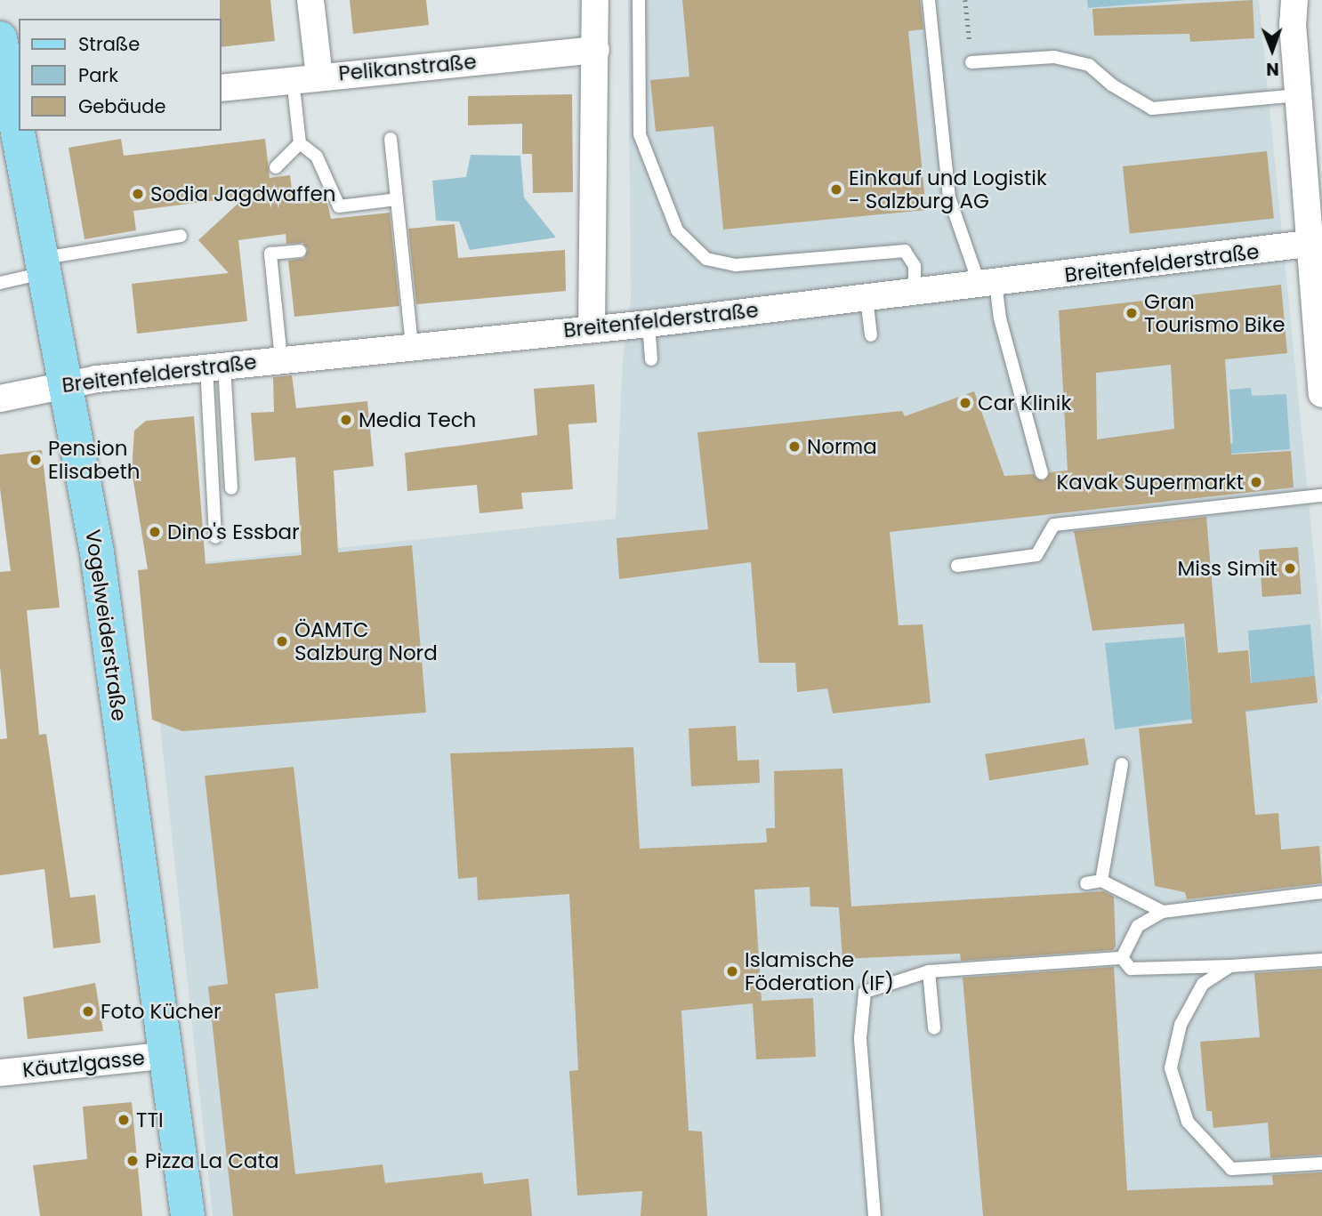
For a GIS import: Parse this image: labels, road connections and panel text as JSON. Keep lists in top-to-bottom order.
{
  "streets": {
    "main road": ["Vogelweiderstraße"],
    "street": ["Pelikanstraße", "Breitenfelderstraße", "Käutzlgasse"]
  },
  "crossings": [
    ["Breitenfelderstraße", "Vogelweiderstraße"],
    ["Vogelweiderstraße", "Käutzlgasse"]
  ],
  "places": [
    "Einkauf und Logistik - Salzburg AG",
    "Sodia Jagdwaffen",
    "Gran Tourismo Bike",
    "Car Klinik",
    "Media Tech",
    "Norma",
    "Pension Elisabeth",
    "Kavak Supermarkt",
    "Dino's Essbar",
    "Miss Simit",
    "ÖAMTC Salzburg Nord",
    "Islamische Föderation (IF)",
    "Foto Kücher",
    "TTI",
    "Pizza La Cata"
  ],
  "legend": ["Straße", "Park", "Gebäude"],
  "north": "bottom"
}
